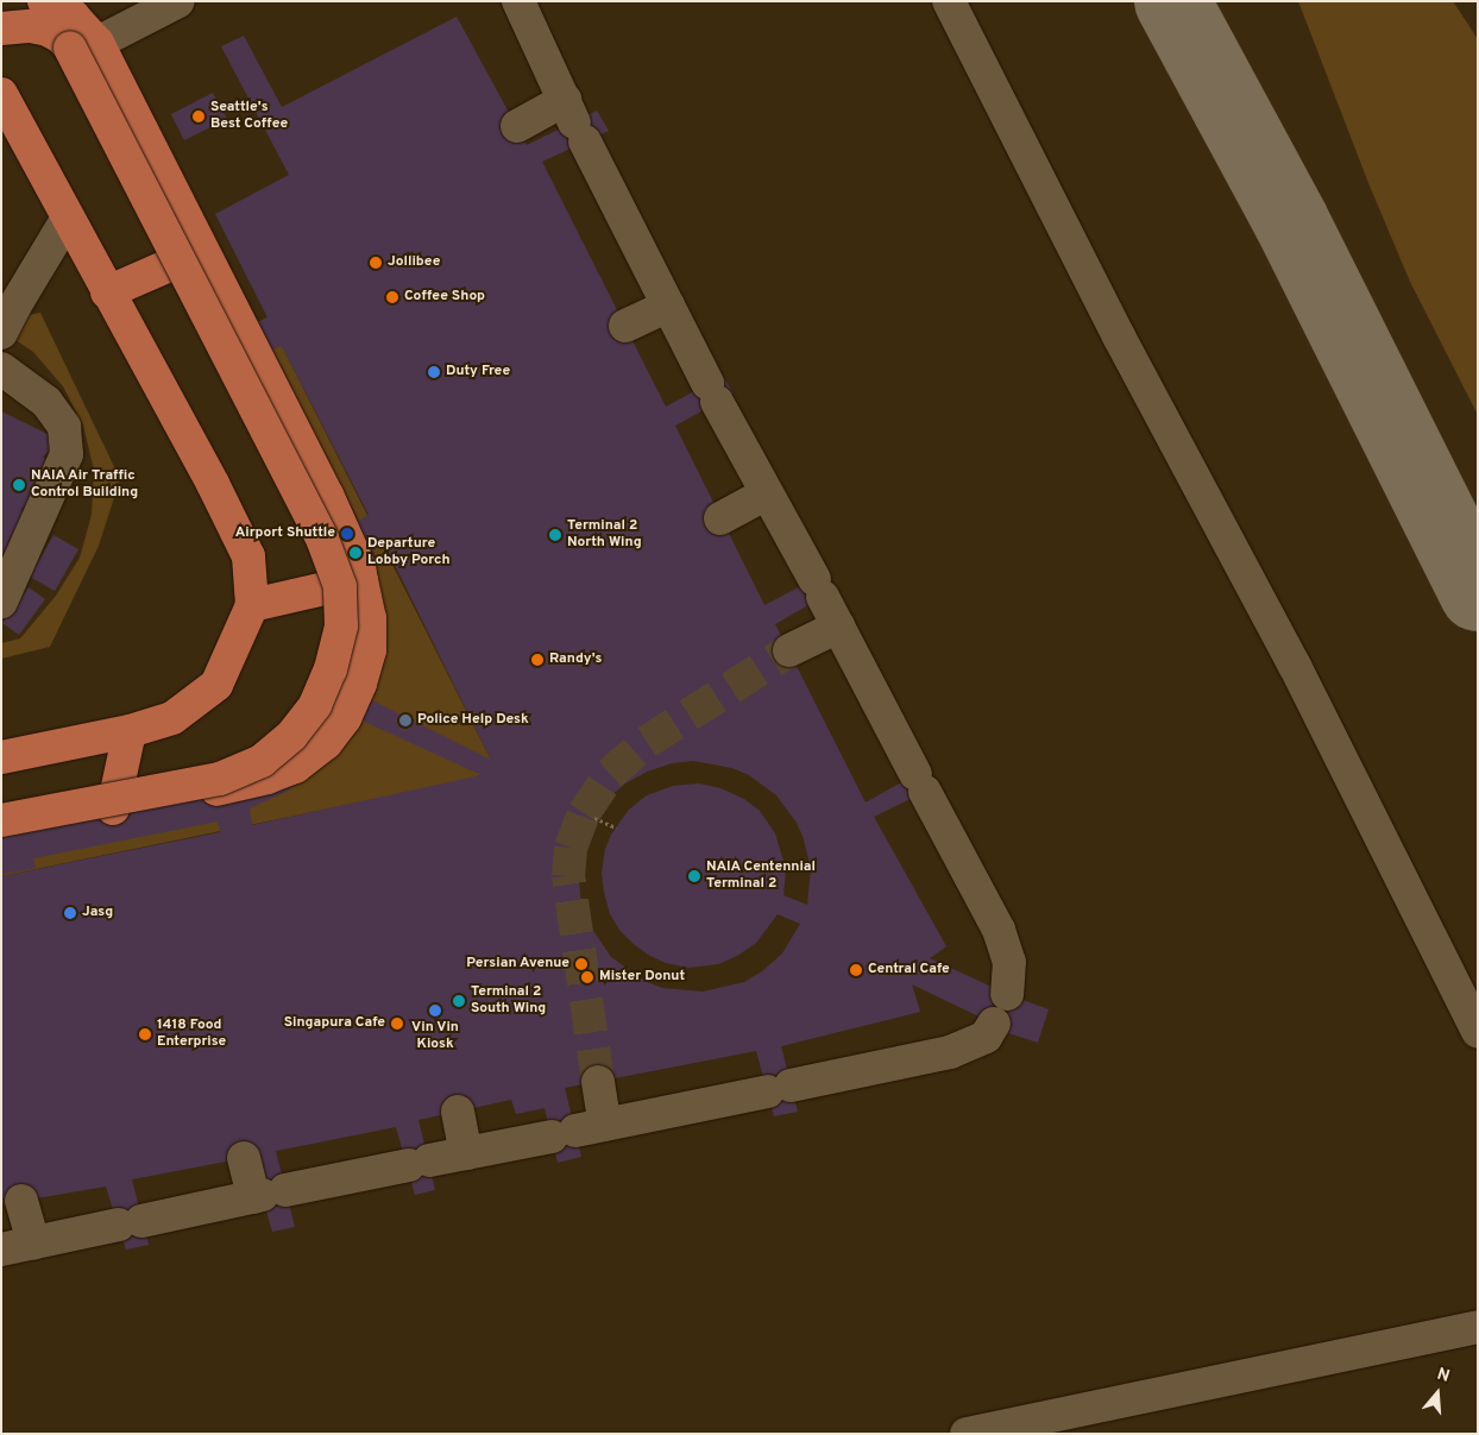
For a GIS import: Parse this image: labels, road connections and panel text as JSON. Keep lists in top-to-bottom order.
{
  "places": [
    "Seattle's Best Coffee",
    "Jollibee",
    "Coffee Shop",
    "Duty Free",
    "NAIA Air Traffic Control Building",
    "Airport Shuttle",
    "Terminal 2 North Wing",
    "Departure Lobby Porch",
    "Randy's",
    "Police Help Desk",
    "NAIA Centennial Terminal 2",
    "Jasg",
    "Persian Avenue",
    "Central Cafe",
    "Mister Donut",
    "Terminal 2 South Wing",
    "Vin Vin Kiosk",
    "Singapura Cafe",
    "1418 Food Enterprise"
  ],
  "north": "top"
}
